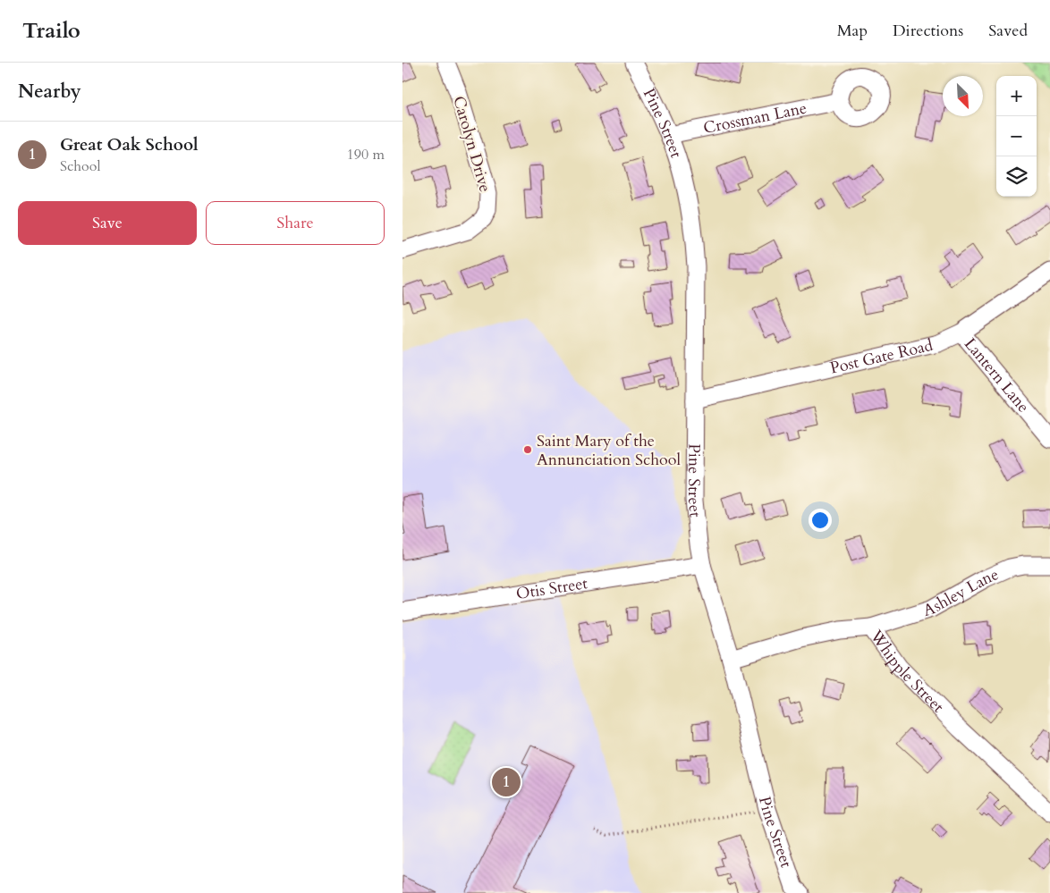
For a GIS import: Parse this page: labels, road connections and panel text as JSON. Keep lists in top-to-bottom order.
{
  "streets": {
    "street": [
      "Crossman Lane",
      "Pine Street",
      "Carolyn Drive",
      "Post Gate Road",
      "Lantern Lane",
      "Otis Street",
      "Ashley Lane",
      "Whipple Street"
    ]
  },
  "crossings": [
    ["Crossman Lane", "Pine Street"],
    ["Pine Street", "Post Gate Road"],
    ["Pine Street", "Otis Street"],
    ["Pine Street", "Whipple Street"],
    ["Post Gate Road", "Lantern Lane"],
    ["Ashley Lane", "Whipple Street"]
  ],
  "places": ["Saint Mary of the Annunciation School"],
  "north": "bottom right",
  "page": {
    "header": "Trailo",
    "nav": ["Map", "Directions", "Saved"],
    "heading": "Nearby",
    "map_buttons": ["+", "−"],
    "list": [
      {
        "mark": "1",
        "name": "Great Oak School",
        "note": "School",
        "value": "190 m"
      }
    ],
    "buttons": ["Save", "Share"],
    "pins": "1"
  }
}
